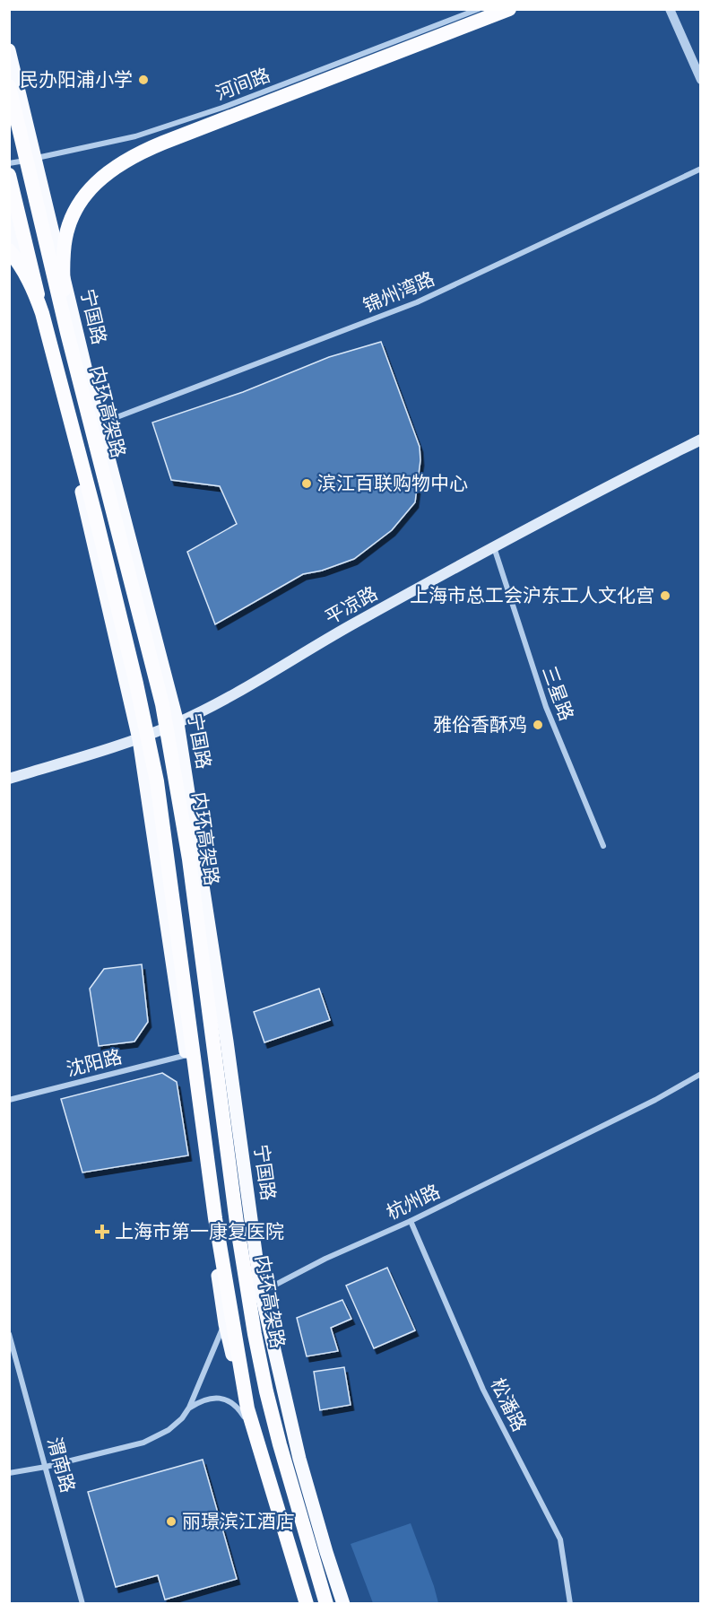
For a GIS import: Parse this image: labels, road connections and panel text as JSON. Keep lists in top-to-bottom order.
{
  "streets": {
    "highway": ["内环高架路"],
    "main road": ["宁国路", "平凉路"],
    "street": [
      "河间路",
      "锦州湾路",
      "三星路",
      "沈阳路",
      "杭州路",
      "松潘路",
      "渭南路"
    ]
  },
  "crossings": [
    ["河间路", "宁国路"],
    ["锦州湾路", "宁国路"],
    ["宁国路", "平凉路"],
    ["宁国路", "杭州路"],
    ["平凉路", "三星路"],
    ["杭州路", "松潘路"]
  ],
  "places": {
    "other": [
      "民办阳浦小学",
      "滨江百联购物中心",
      "上海市总工会沪东工人文化宫",
      "雅俗香酥鸡",
      "丽璟滨江酒店"
    ],
    "health": ["上海市第一康复医院"]
  }
}
